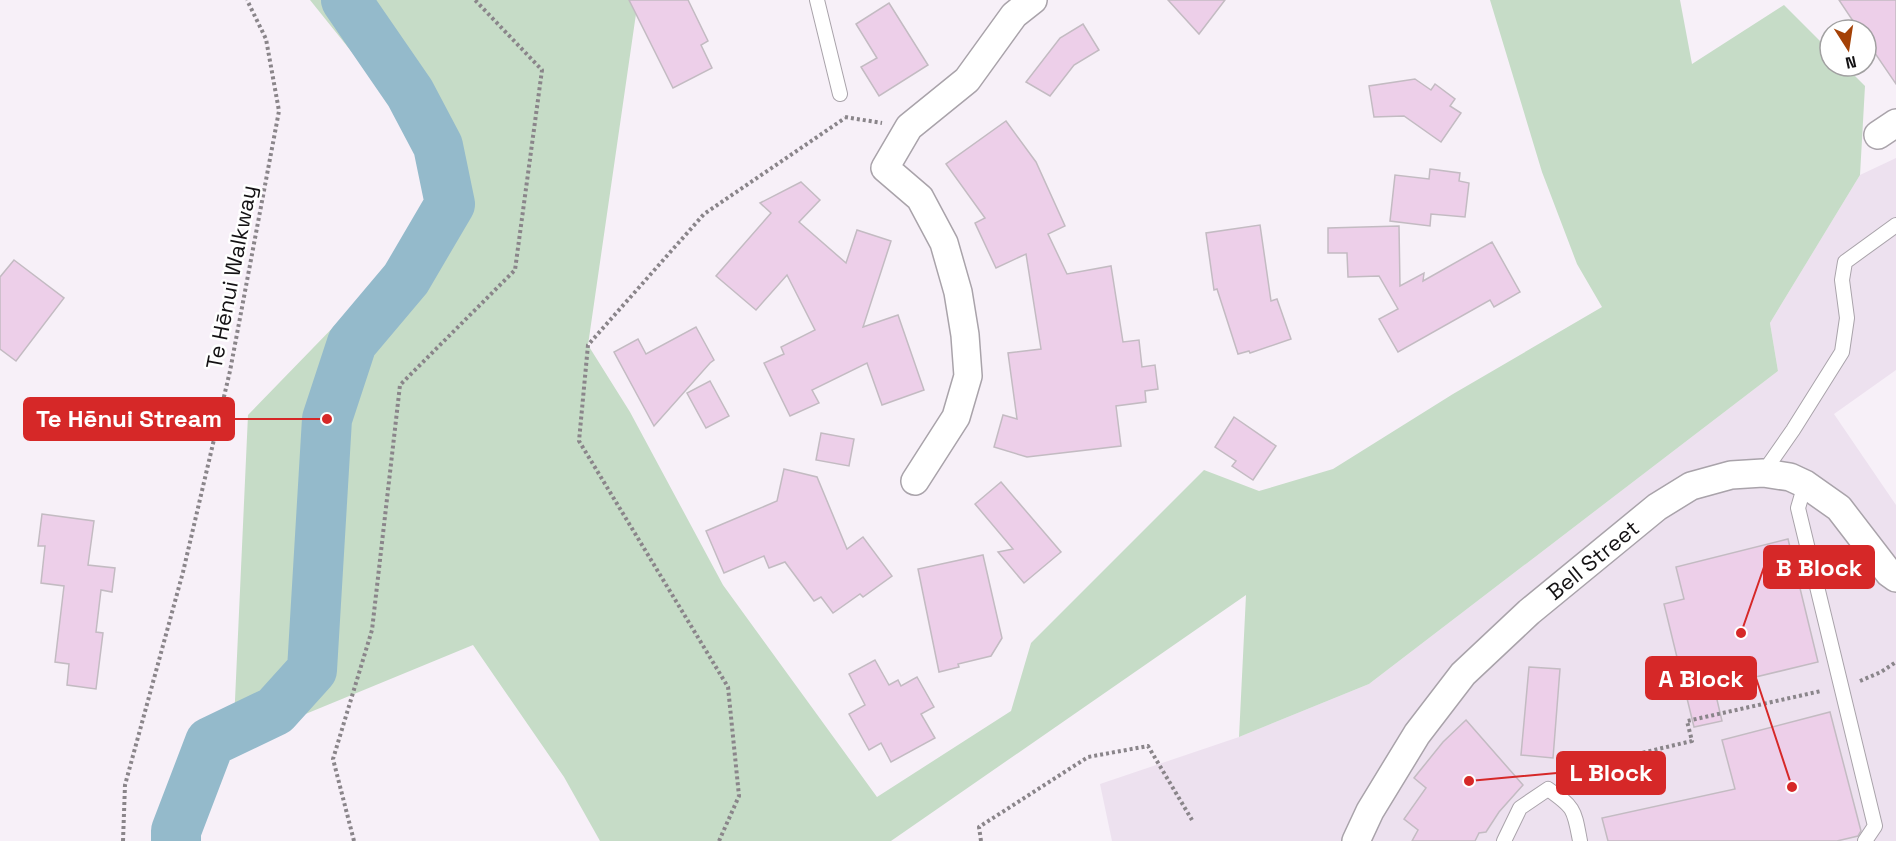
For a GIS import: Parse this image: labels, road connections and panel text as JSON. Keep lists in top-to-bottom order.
{
  "streets": {
    "street": ["Bell Street"],
    "path": ["Te Hēnui Walkway"]
  },
  "places": [
    "Te Hēnui Stream",
    "B Block",
    "L Block",
    "A Block"
  ],
  "north": "bottom"
}
